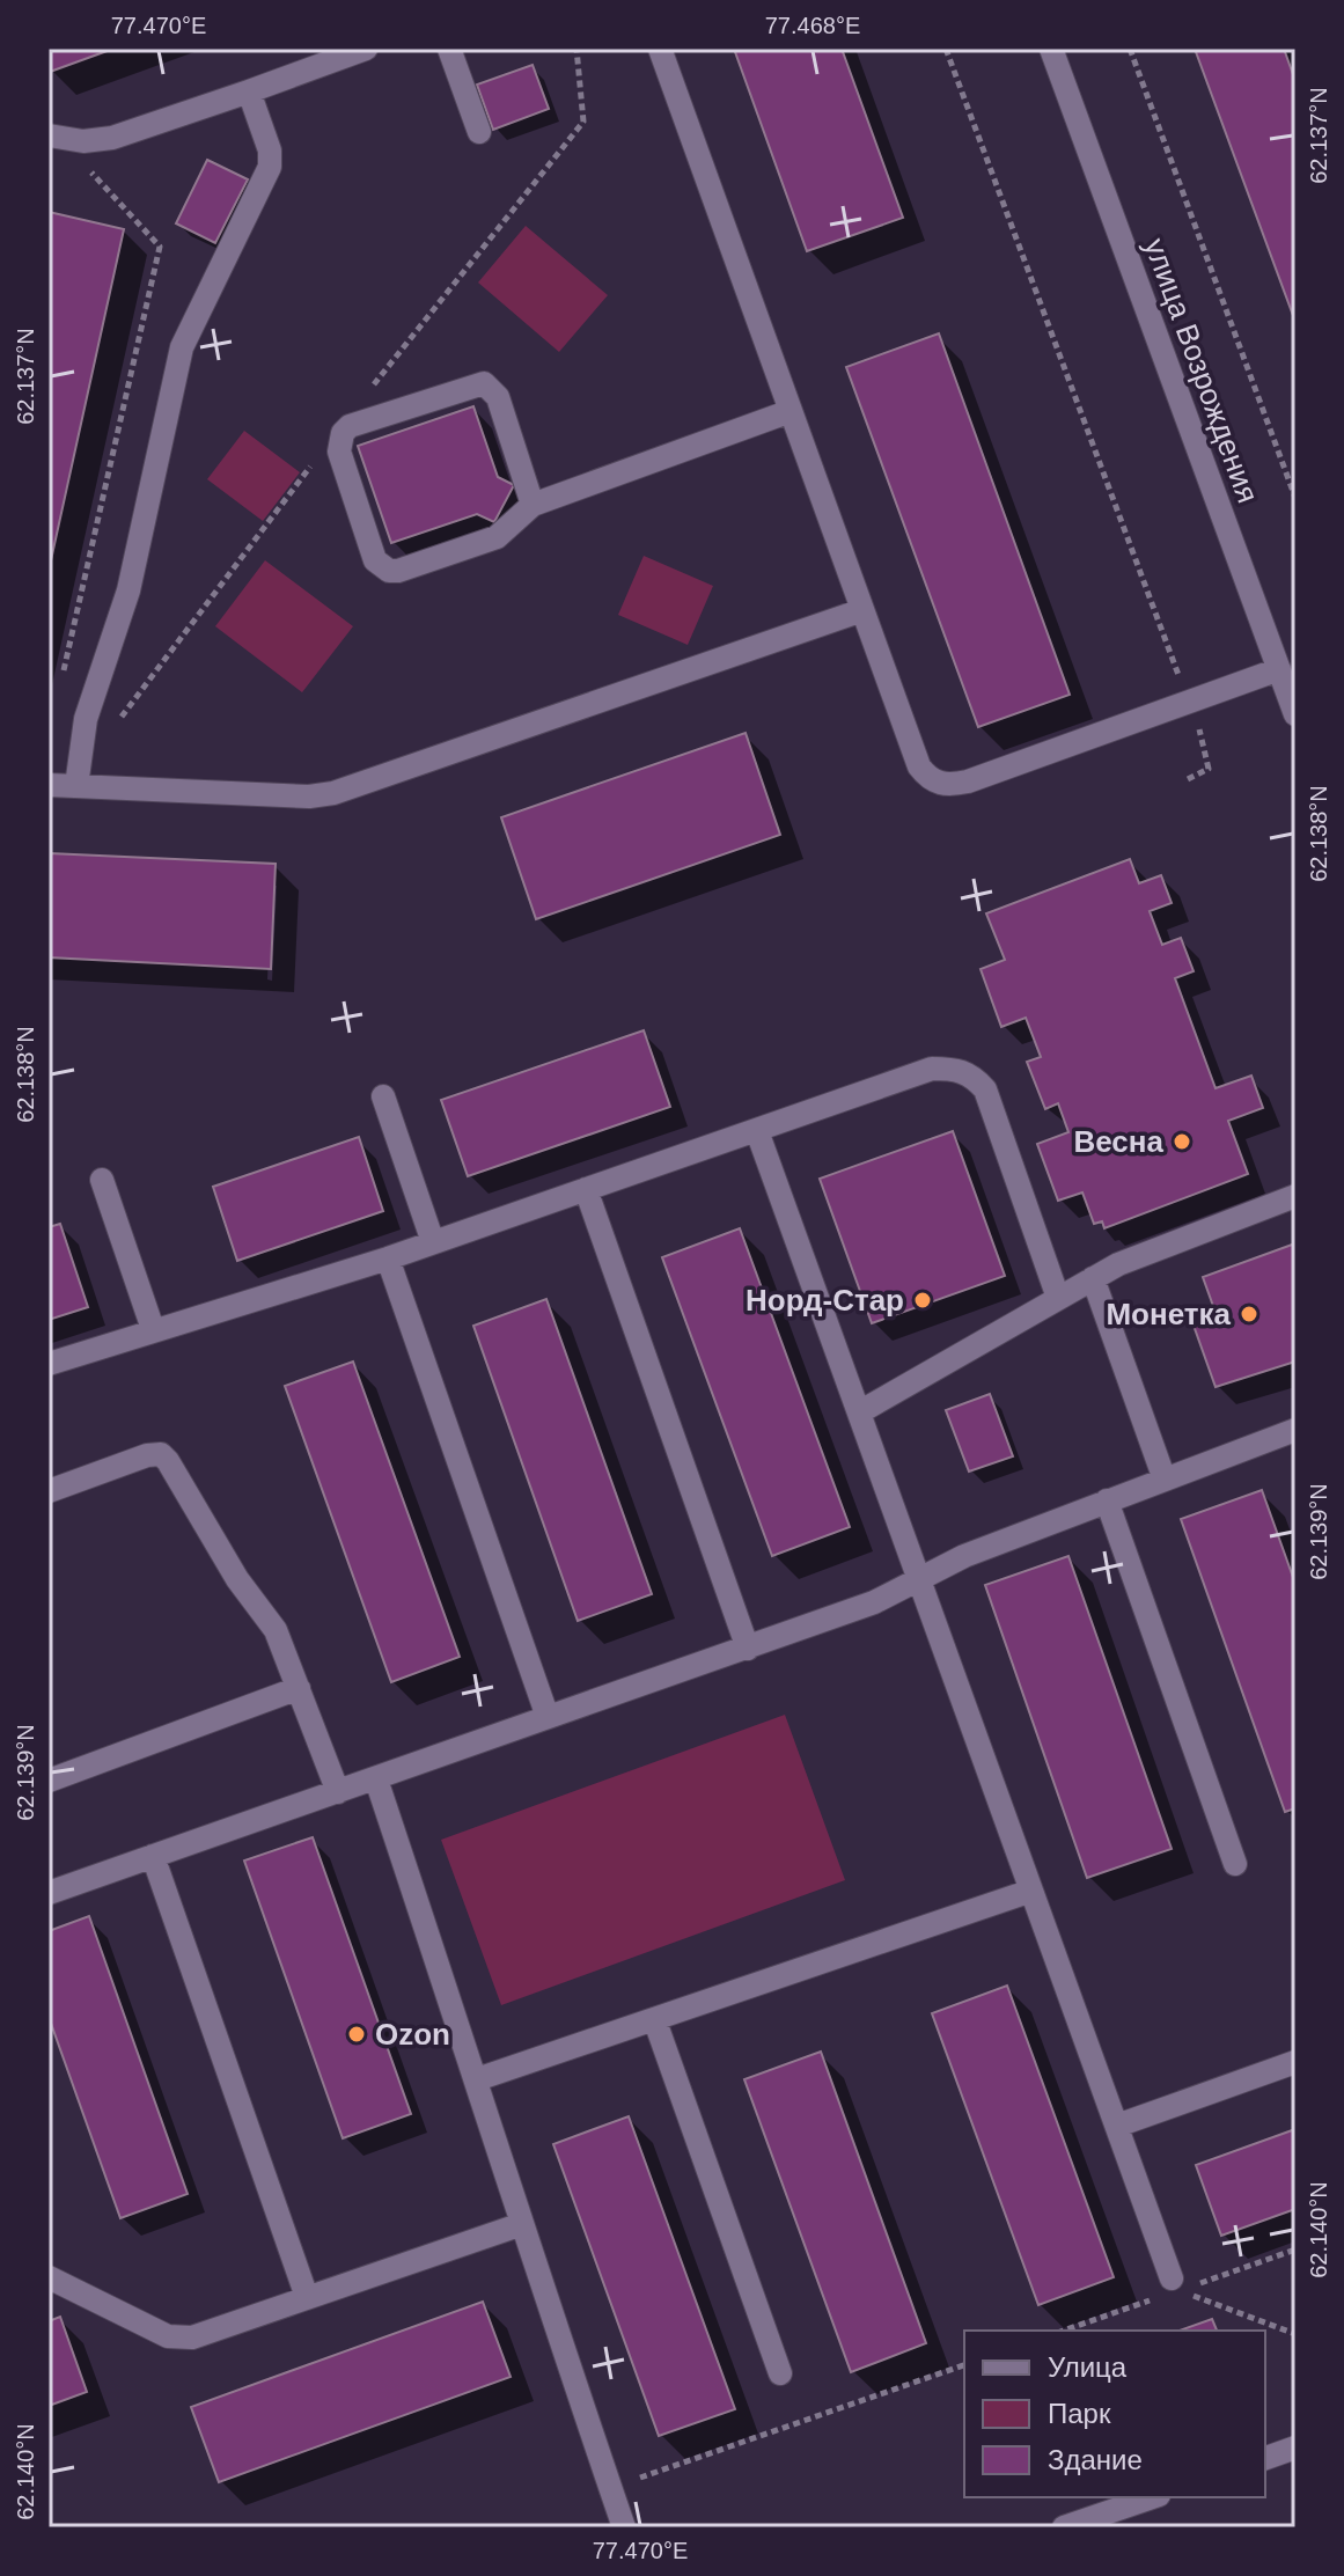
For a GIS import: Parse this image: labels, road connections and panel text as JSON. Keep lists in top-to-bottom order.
{
  "streets": {
    "street": ["улица Возрождения"]
  },
  "places": [
    "Весна",
    "Норд-Стар",
    "Монетка",
    "Ozon"
  ],
  "legend": ["Улица", "Парк", "Здание"],
  "coordinates": [
    "77.470°E",
    "77.468°E",
    "62.137°N",
    "62.138°N",
    "62.139°N",
    "62.140°N"
  ]
}
